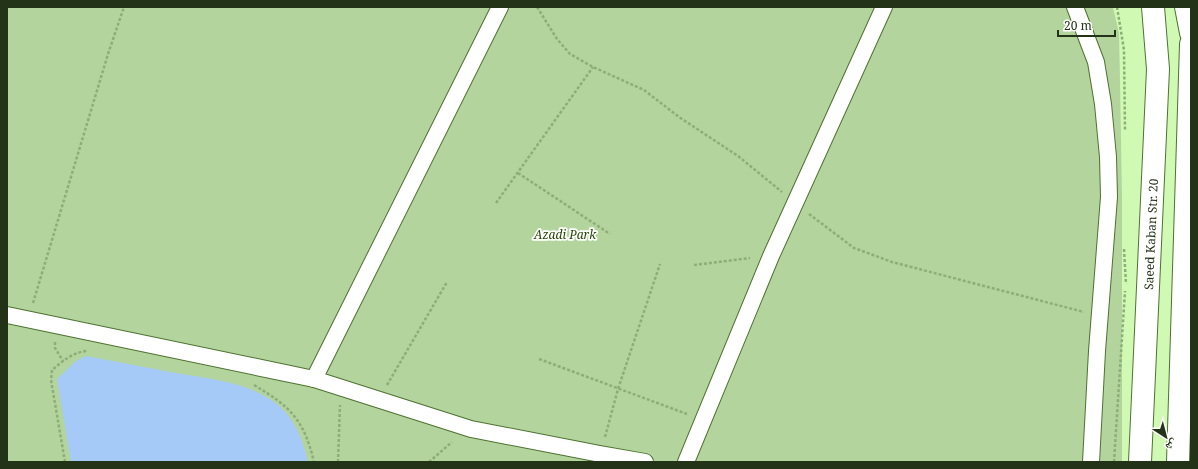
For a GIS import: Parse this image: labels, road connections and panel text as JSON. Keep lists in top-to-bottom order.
{
  "streets": {
    "main road": ["Saeed Kaban Str. 20"]
  },
  "parks": ["Azadi Park"],
  "scale_bar": "20 m",
  "north": "bottom right"
}
